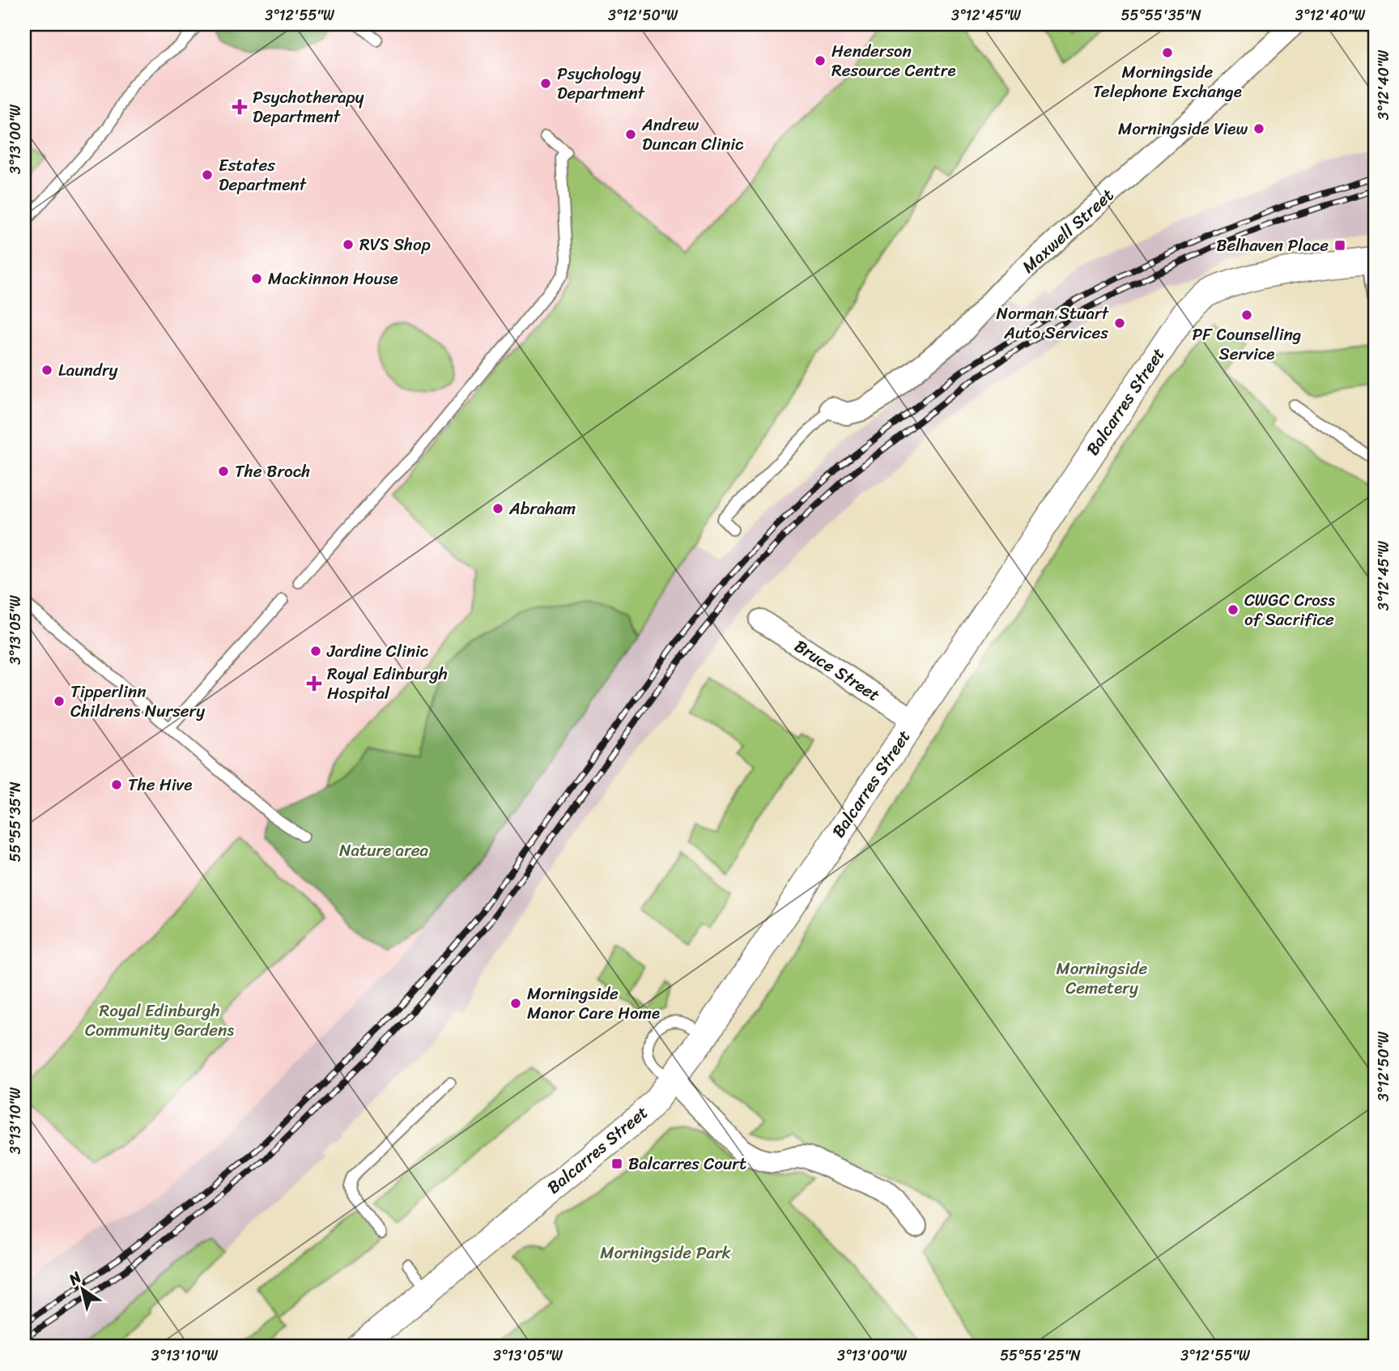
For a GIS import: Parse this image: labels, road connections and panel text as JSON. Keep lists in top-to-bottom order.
{
  "streets": {
    "street": ["Maxwell Street", "Balcarres Street", "Bruce Street"]
  },
  "crossings": [
    ["Balcarres Street", "Bruce Street"]
  ],
  "parks": [
    "Nature area",
    "Morningside Cemetery",
    "Royal Edinburgh Community Gardens",
    "Morningside Park"
  ],
  "places": {
    "other": [
      "Morningside Telephone Exchange",
      "Henderson Resource Centre",
      "Psychology Department",
      "Morningside View",
      "Andrew Duncan Clinic",
      "Estates Department",
      "RVS Shop",
      "Mackinnon House",
      "PF Counselling Service",
      "Norman Stuart Auto Services",
      "Laundry",
      "The Broch",
      "Abraham",
      "CWGC Cross of Sacrifice",
      "Jardine Clinic",
      "Tipperlinn Childrens Nursery",
      "The Hive",
      "Morningside Manor Care Home"
    ],
    "health": ["Psychotherapy Department", "Royal Edinburgh Hospital"],
    "transit": ["Belhaven Place", "Balcarres Court"]
  },
  "north": "top left",
  "coordinates": [
    "3°12'55\"W",
    "3°12'50\"W",
    "3°12'45\"W",
    "55°55'35\"N",
    "3°12'40\"W",
    "3°13'00\"W",
    "3°13'05\"W",
    "3°13'10\"W",
    "55°55'25\"N"
  ]
}
